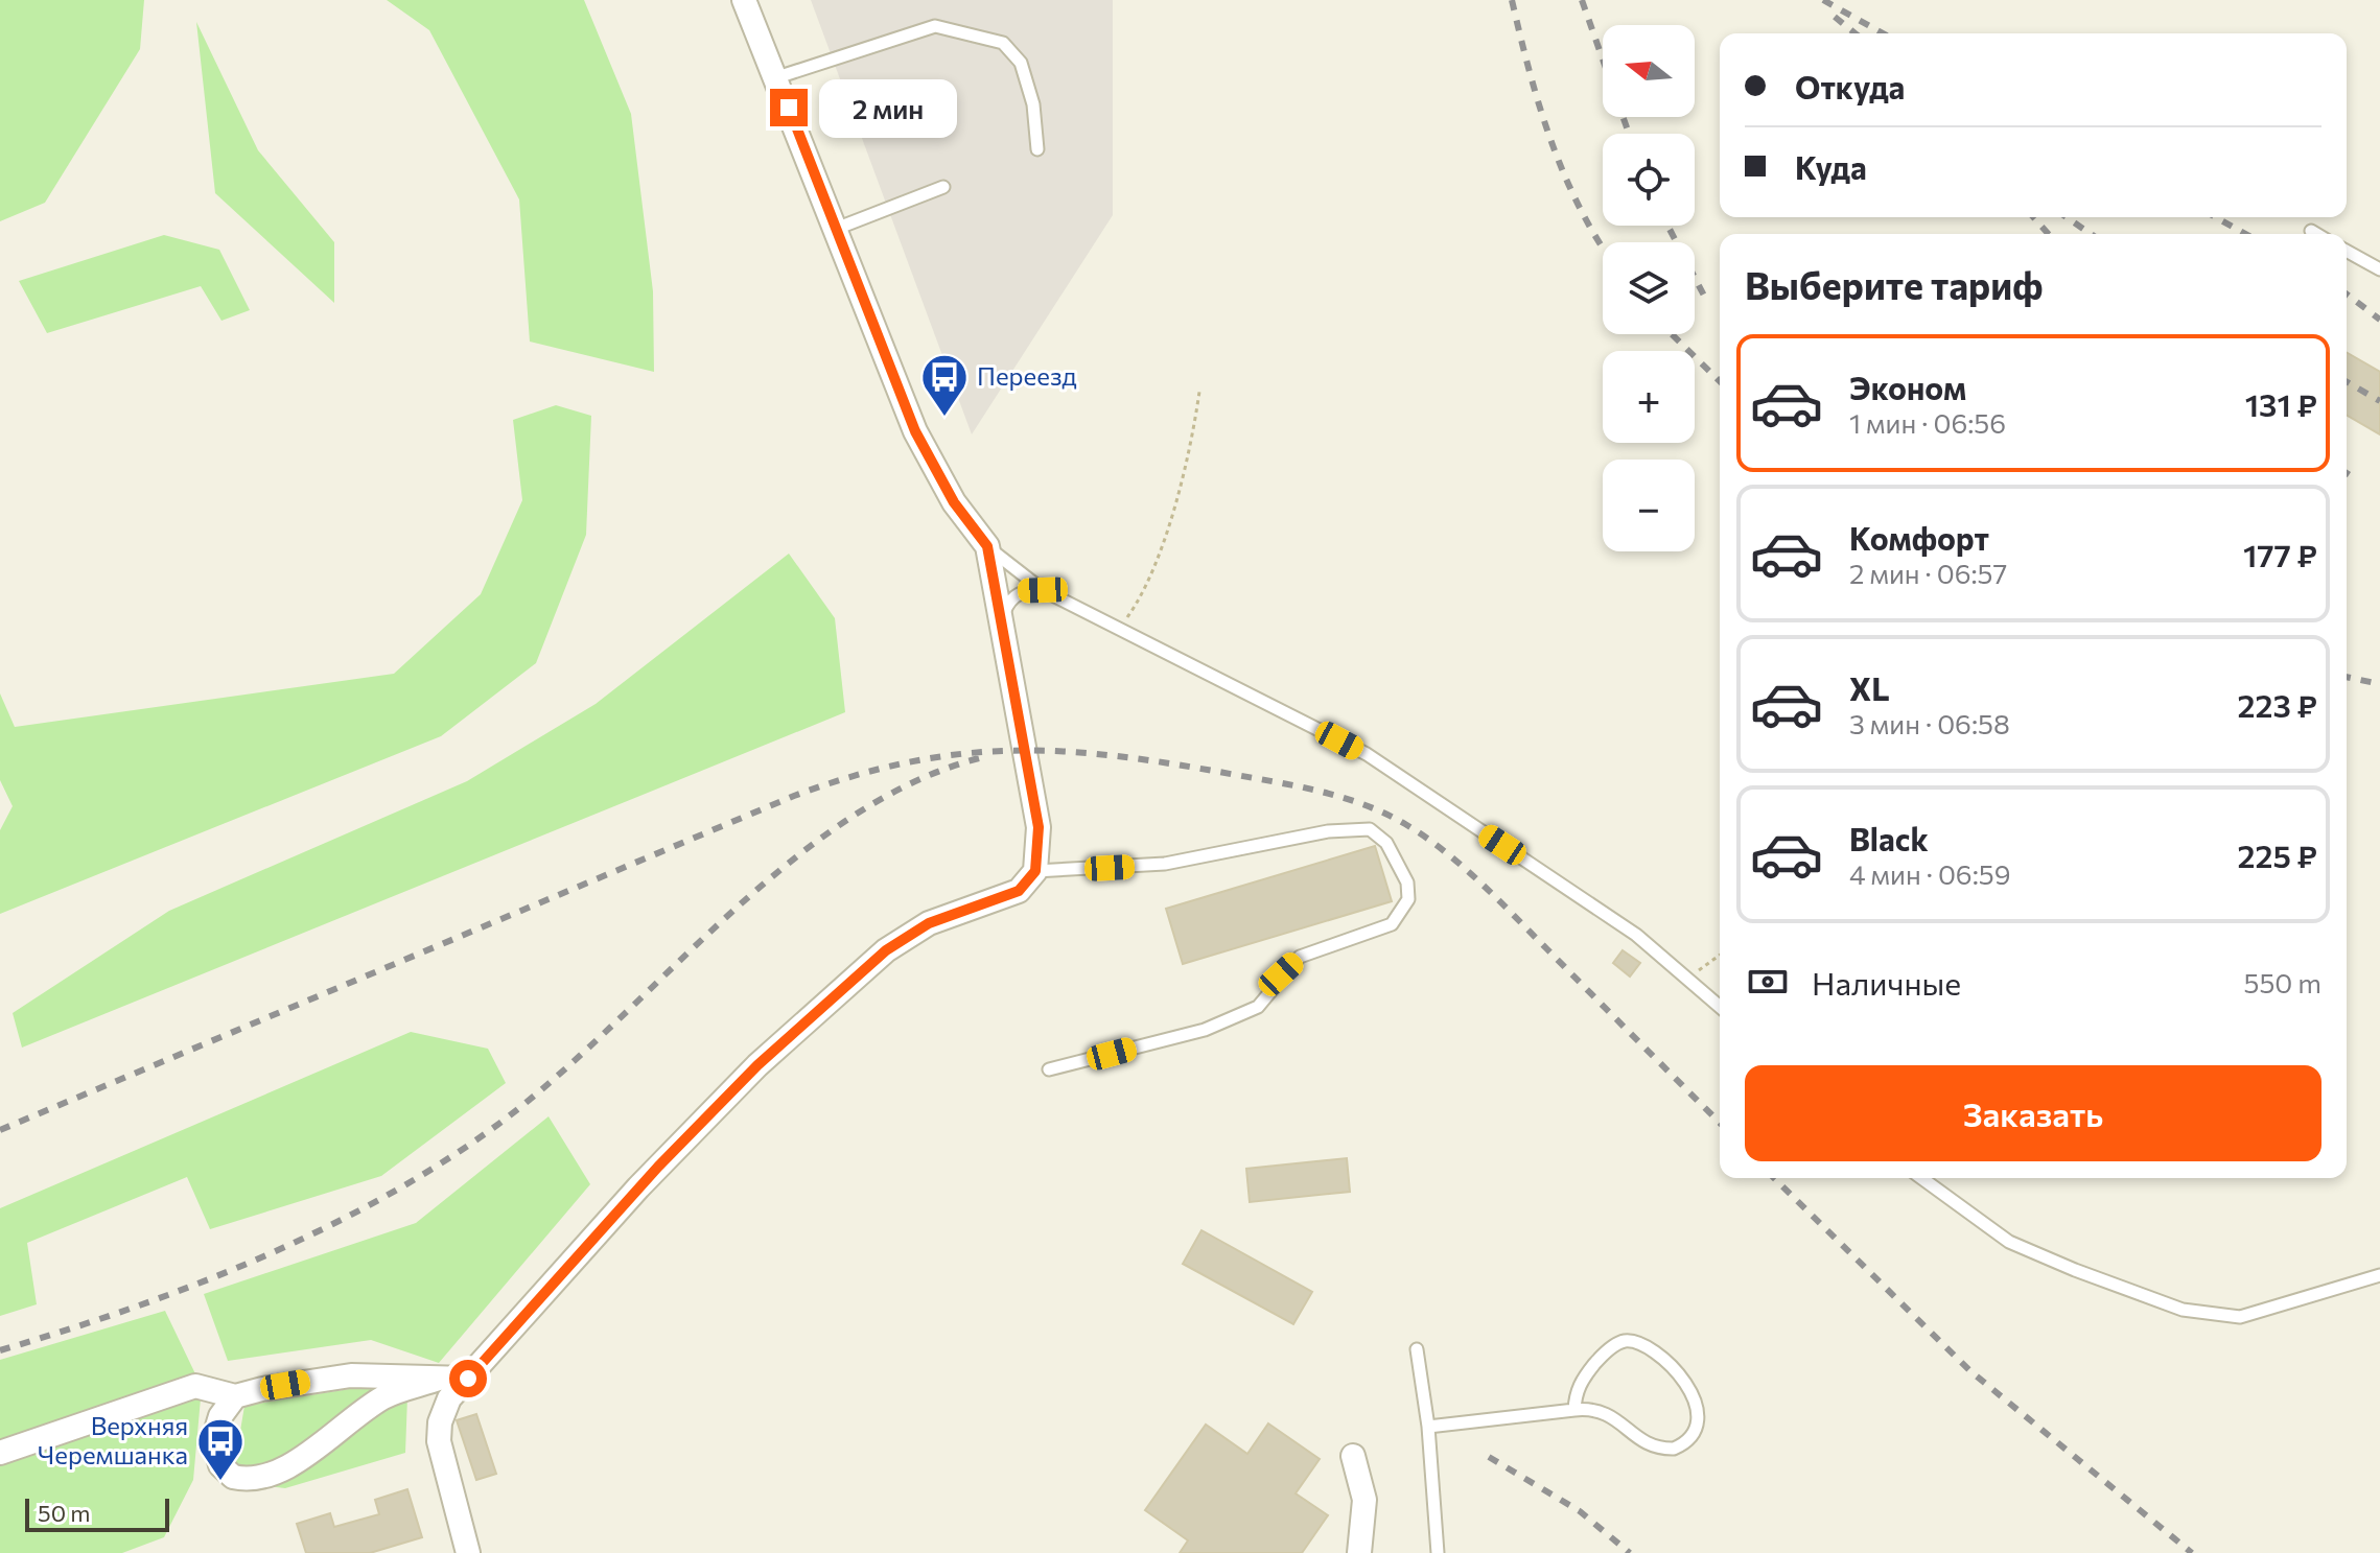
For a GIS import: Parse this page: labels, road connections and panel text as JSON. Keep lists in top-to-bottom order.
{
  "places": {
    "bus stop": ["Переезд", "Верхняя Черемшанка"]
  },
  "scale_bar": "50 m",
  "north": "left",
  "page": {
    "map_buttons": ["+", "−"],
    "banner": ["Откуда", "Куда"],
    "bubble": "2 мин",
    "heading": "Выберите тариф",
    "list": [
      {
        "name": "Эконом",
        "note": "1 мин · 06:56",
        "value": "131 ₽"
      },
      {
        "name": "Комфорт",
        "note": "2 мин · 06:57",
        "value": "177 ₽"
      },
      {
        "name": "XL",
        "note": "3 мин · 06:58",
        "value": "223 ₽"
      },
      {
        "name": "Black",
        "note": "4 мин · 06:59",
        "value": "225 ₽"
      }
    ],
    "pay": ["Наличные", "550 m"],
    "buttons": "Заказать",
    "scale": "50 m"
  }
}
